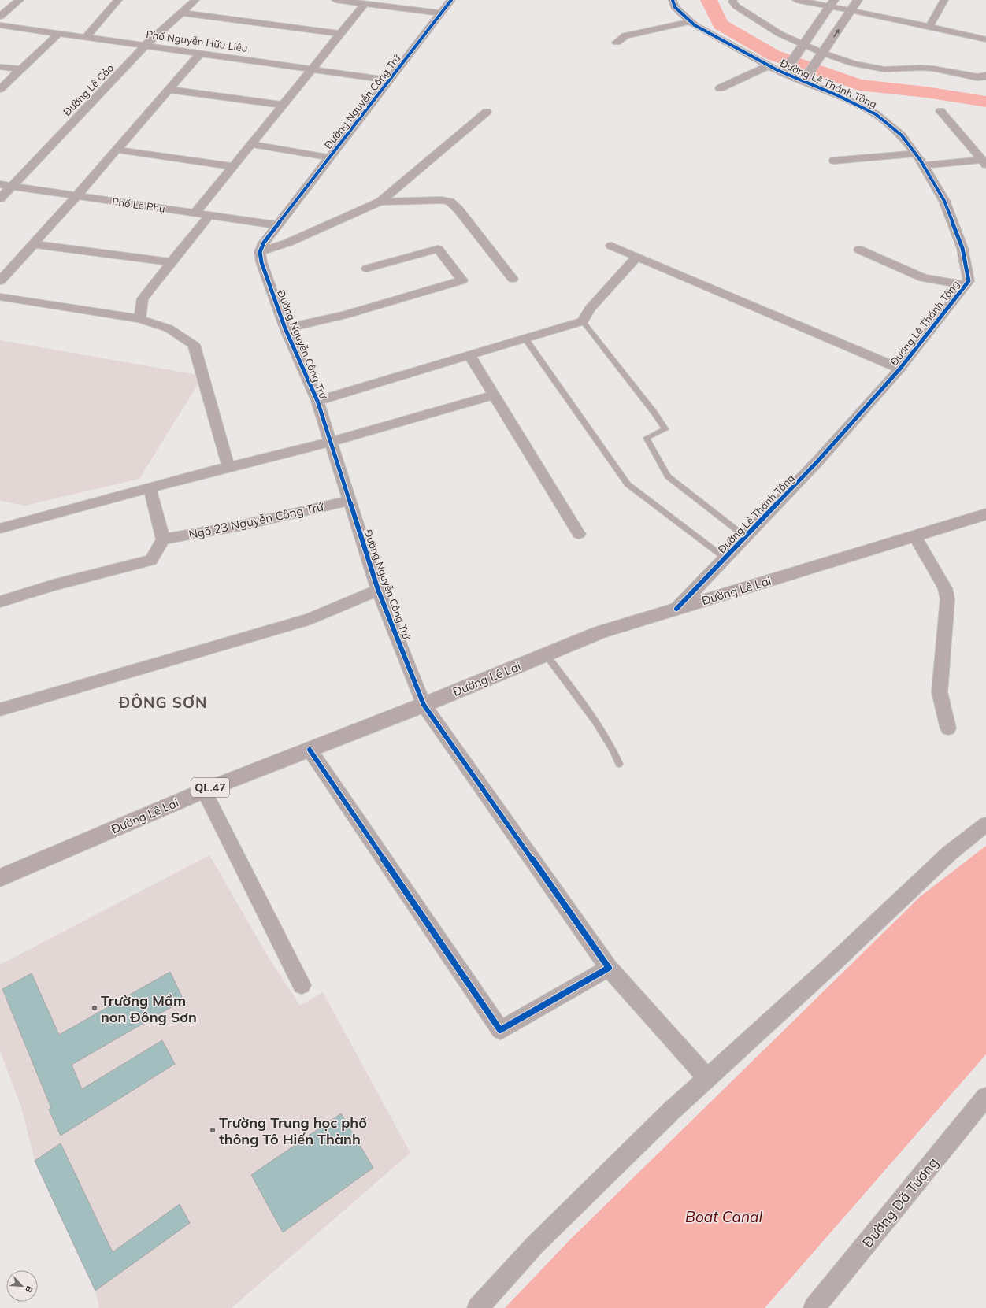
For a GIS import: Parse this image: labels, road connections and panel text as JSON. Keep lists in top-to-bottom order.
{
  "streets": {
    "highway": ["Đường Lê Lai", "QL.47"],
    "street": [
      "Phố Nguyễn Hữu Liêu",
      "Đường Lê Thánh Tông",
      "Đường Lê Cảo",
      "Đường Nguyễn Công Trứ",
      "Phố Lê Phụ",
      "Ngõ 23 Nguyễn Công Trứ",
      "Đường Dã Tượng"
    ]
  },
  "crossings": [
    ["Phố Nguyễn Hữu Liêu", "Đường Lê Cảo"],
    ["Phố Nguyễn Hữu Liêu", "Đường Nguyễn Công Trứ"],
    ["Đường Lê Thánh Tông", "Đường Lê Lai"],
    ["Đường Lê Cảo", "Phố Lê Phụ"],
    ["Đường Nguyễn Công Trứ", "Phố Lê Phụ"],
    ["Đường Nguyễn Công Trứ", "Ngõ 23 Nguyễn Công Trứ"],
    ["Đường Nguyễn Công Trứ", "Đường Lê Lai"]
  ],
  "districts": ["ĐÔNG SƠN"],
  "water": ["Boat Canal"],
  "places": ["Trường Mầm non Đông Sơn", "Trường Trung học phổ thông Tô Hiến Thành"],
  "north": "bottom right"
}
